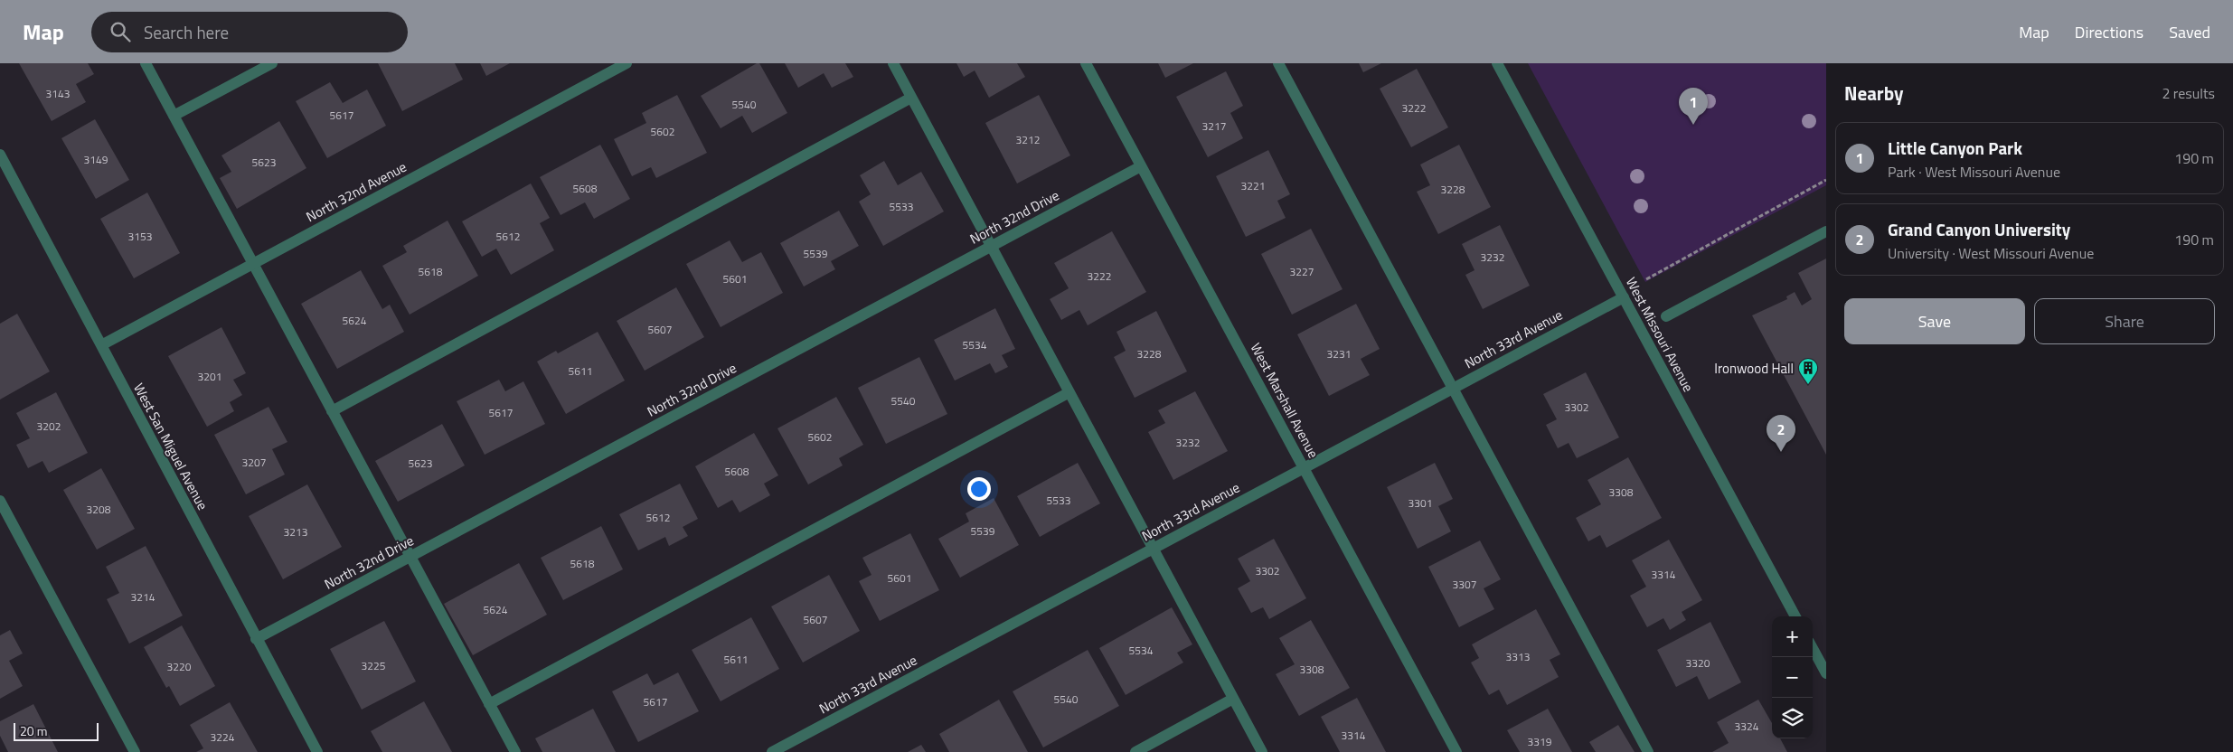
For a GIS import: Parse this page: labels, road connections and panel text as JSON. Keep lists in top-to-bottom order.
{
  "streets": {
    "street": [
      "North 32nd Avenue",
      "North 32nd Drive",
      "West Missouri Avenue",
      "North 33rd Avenue",
      "West Marshall Avenue",
      "West San Miguel Avenue"
    ]
  },
  "crossings": [
    ["North 32nd Avenue", "West San Miguel Avenue"],
    ["North 32nd Drive", "West Marshall Avenue"],
    ["North 32nd Drive", "West San Miguel Avenue"],
    ["West Missouri Avenue", "North 33rd Avenue"],
    ["North 33rd Avenue", "West Marshall Avenue"]
  ],
  "places": {
    "building": ["Ironwood Hall"]
  },
  "house_numbers": [
    "3143",
    "5540",
    "3222",
    "5617",
    "3217",
    "5602",
    "3212",
    "3149",
    "5623",
    "3221",
    "5608",
    "3228",
    "5533",
    "3153",
    "5612",
    "5539",
    "3232",
    "5618",
    "3227",
    "3222",
    "5601",
    "5624",
    "5607",
    "5534",
    "3228",
    "3231",
    "5611",
    "3201",
    "5540",
    "3302",
    "5617",
    "3202",
    "5602",
    "3232",
    "3207",
    "5623",
    "5608",
    "3308",
    "5533",
    "3301",
    "3208",
    "5612",
    "5539",
    "3213",
    "5618",
    "3302",
    "3314",
    "5601",
    "3307",
    "3214",
    "5624",
    "5607",
    "5534",
    "3313",
    "5611",
    "3320",
    "3225",
    "3220",
    "3308",
    "5540",
    "5617",
    "3324",
    "3314",
    "3224",
    "3319"
  ],
  "scale_bar": "20 m",
  "page": {
    "header": "Map",
    "search": "Search here",
    "nav": ["Map", "Directions", "Saved"],
    "heading": ["Nearby", "2 results"],
    "pins": ["1", "2"],
    "list": [
      {
        "mark": "1",
        "name": "Little Canyon Park",
        "note": "Park · West Missouri Avenue",
        "value": "190 m"
      },
      {
        "mark": "2",
        "name": "Grand Canyon University",
        "note": "University · West Missouri Avenue",
        "value": "190 m"
      }
    ],
    "buttons": ["Save", "Share"],
    "map_buttons": ["+", "−"],
    "scale": "20 m"
  }
}
